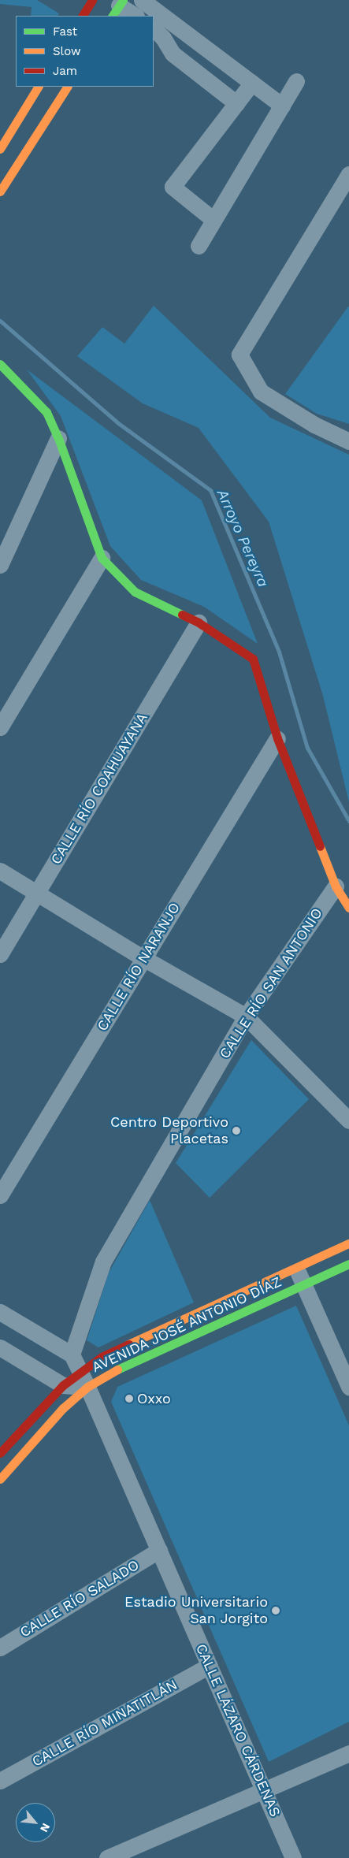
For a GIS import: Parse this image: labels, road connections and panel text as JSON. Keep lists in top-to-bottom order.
{
  "streets": {
    "street": [
      "CALLE RÍO COAHUAYANA",
      "CALLE RÍO NARANJO",
      "CALLE RÍO SAN ANTONIO",
      "AVENIDA JOSÉ ANTONIO DÍAZ",
      "CALLE RÍO SALADO",
      "CALLE RÍO MINATITLÁN",
      "CALLE LÁZARO CÁRDENAS"
    ]
  },
  "crossings": [
    ["CALLE RÍO SAN ANTONIO", "CALLE LÁZARO CÁRDENAS"],
    ["AVENIDA JOSÉ ANTONIO DÍAZ", "CALLE LÁZARO CÁRDENAS"],
    ["CALLE RÍO SALADO", "CALLE LÁZARO CÁRDENAS"],
    ["CALLE RÍO MINATITLÁN", "CALLE LÁZARO CÁRDENAS"]
  ],
  "water": ["Arroyo Pereyra"],
  "places": ["Centro Deportivo Placetas", "Oxxo", "Estadio Universitario San Jorgito"],
  "legend": ["Fast", "Slow", "Jam"],
  "north": "bottom right"
}
